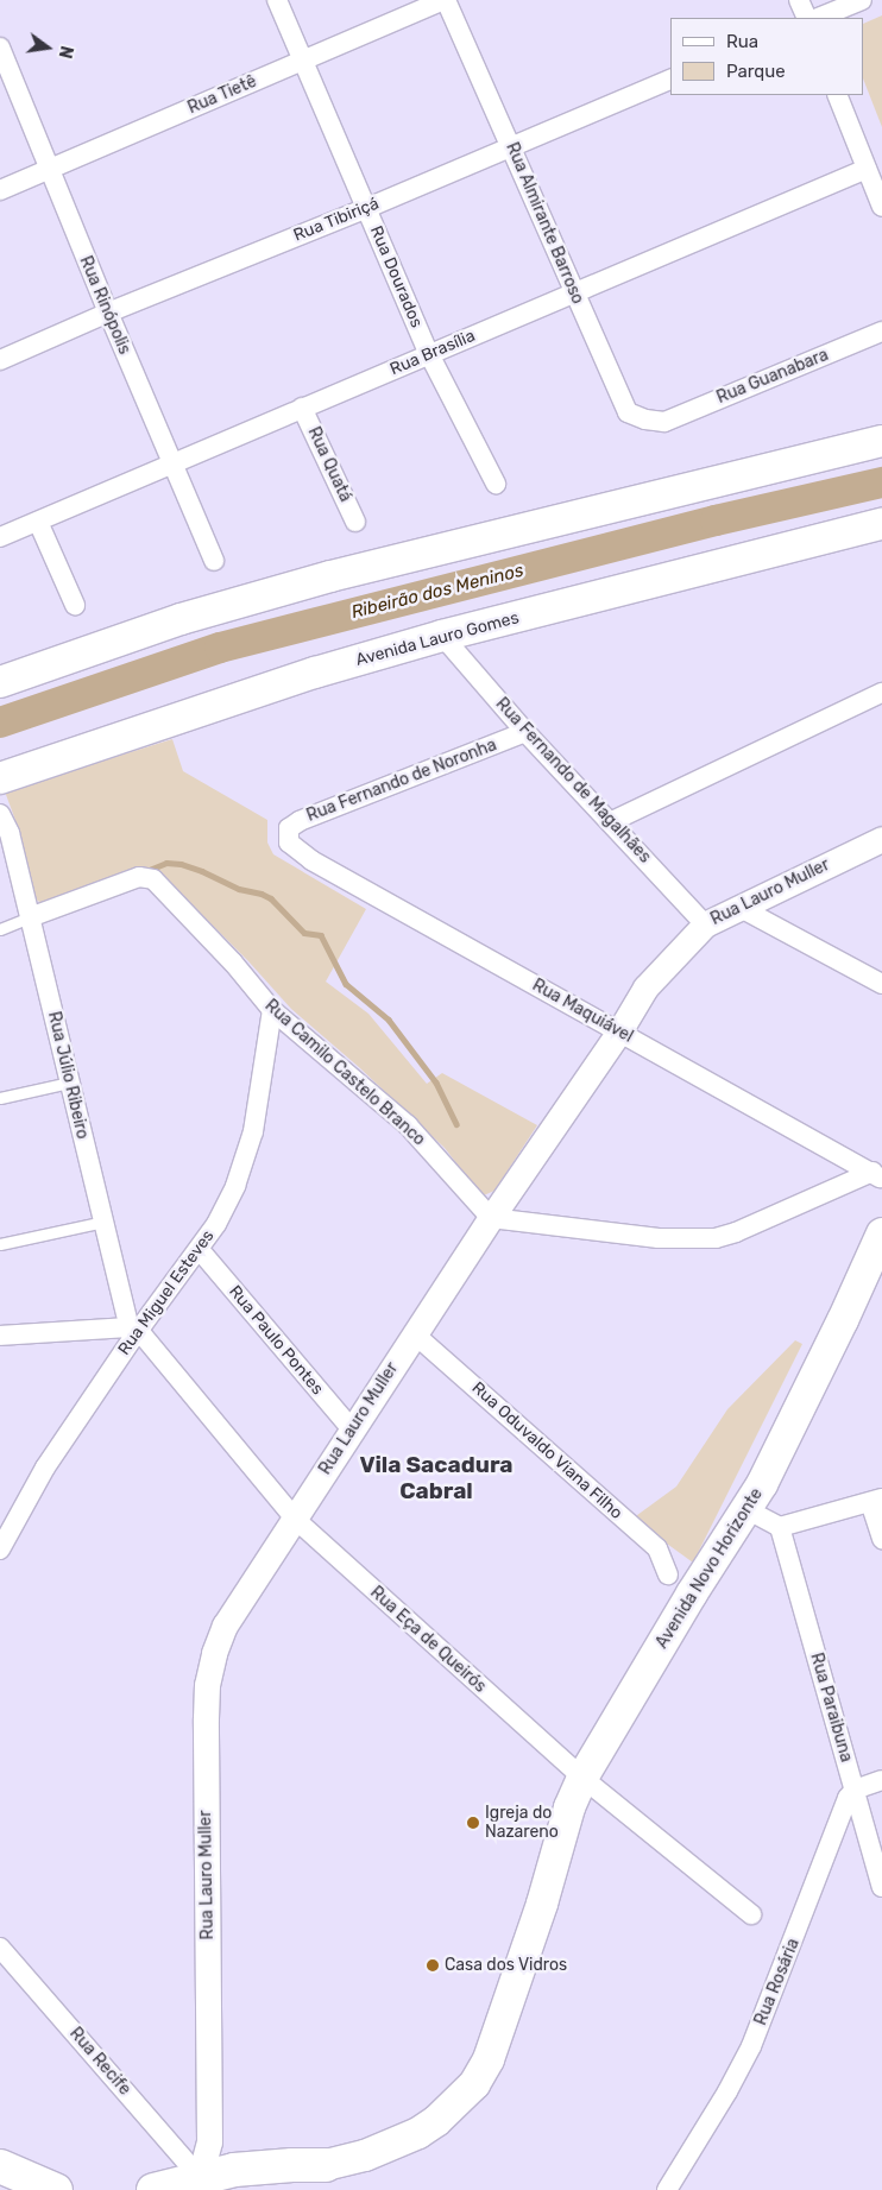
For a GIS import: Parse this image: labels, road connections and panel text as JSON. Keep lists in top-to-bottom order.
{
  "streets": {
    "highway": ["Avenida Novo Horizonte"],
    "main road": ["Avenida Lauro Gomes"],
    "street": [
      "Rua Tietê",
      "Rua Tibiriçá",
      "Rua Almirante Barroso",
      "Rua Dourados",
      "Rua Rinópolis",
      "Rua Brasília",
      "Rua Guanabara",
      "Rua Quatá",
      "Rua Fernando de Noronha",
      "Rua Fernando de Magalhães",
      "Rua Lauro Muller",
      "Rua Maquiável",
      "Rua Camilo Castelo Branco",
      "Rua Júlio Ribeiro",
      "Rua Miguel Esteves",
      "Rua Paulo Pontes",
      "Rua Oduvaldo Viana Filho",
      "Rua Eça de Queirós",
      "Rua Paraibuna",
      "Rua Rosária",
      "Rua Recife"
    ]
  },
  "crossings": [
    ["Rua Tietê", "Rua Almirante Barroso"],
    ["Rua Tietê", "Rua Dourados"],
    ["Rua Tietê", "Rua Rinópolis"],
    ["Rua Tibiriçá", "Rua Almirante Barroso"],
    ["Rua Tibiriçá", "Rua Dourados"],
    ["Rua Tibiriçá", "Rua Rinópolis"],
    ["Rua Almirante Barroso", "Rua Brasília"],
    ["Rua Almirante Barroso", "Rua Guanabara"],
    ["Rua Dourados", "Rua Brasília"],
    ["Rua Rinópolis", "Rua Brasília"],
    ["Rua Brasília", "Rua Quatá"],
    ["Avenida Lauro Gomes", "Rua Fernando de Magalhães"],
    ["Rua Fernando de Noronha", "Rua Fernando de Magalhães"],
    ["Rua Fernando de Noronha", "Rua Maquiável"],
    ["Rua Fernando de Magalhães", "Rua Lauro Muller"],
    ["Rua Lauro Muller", "Rua Maquiável"],
    ["Rua Lauro Muller", "Rua Camilo Castelo Branco"],
    ["Rua Lauro Muller", "Rua Paulo Pontes"],
    ["Rua Lauro Muller", "Rua Oduvaldo Viana Filho"],
    ["Rua Lauro Muller", "Avenida Novo Horizonte"],
    ["Rua Lauro Muller", "Rua Eça de Queirós"],
    ["Rua Lauro Muller", "Rua Recife"],
    ["Rua Camilo Castelo Branco", "Rua Júlio Ribeiro"],
    ["Rua Camilo Castelo Branco", "Rua Miguel Esteves"],
    ["Rua Júlio Ribeiro", "Rua Miguel Esteves"],
    ["Rua Júlio Ribeiro", "Rua Eça de Queirós"],
    ["Rua Miguel Esteves", "Rua Paulo Pontes"],
    ["Rua Miguel Esteves", "Rua Eça de Queirós"],
    ["Avenida Novo Horizonte", "Rua Eça de Queirós"],
    ["Avenida Novo Horizonte", "Rua Paraibuna"],
    ["Avenida Novo Horizonte", "Rua Recife"],
    ["Rua Paraibuna", "Rua Rosária"]
  ],
  "districts": ["Vila Sacadura Cabral"],
  "water": ["Ribeirão dos Meninos"],
  "places": ["Igreja do Nazareno", "Casa dos Vidros"],
  "legend": ["Rua", "Parque"],
  "north": "right"
}
